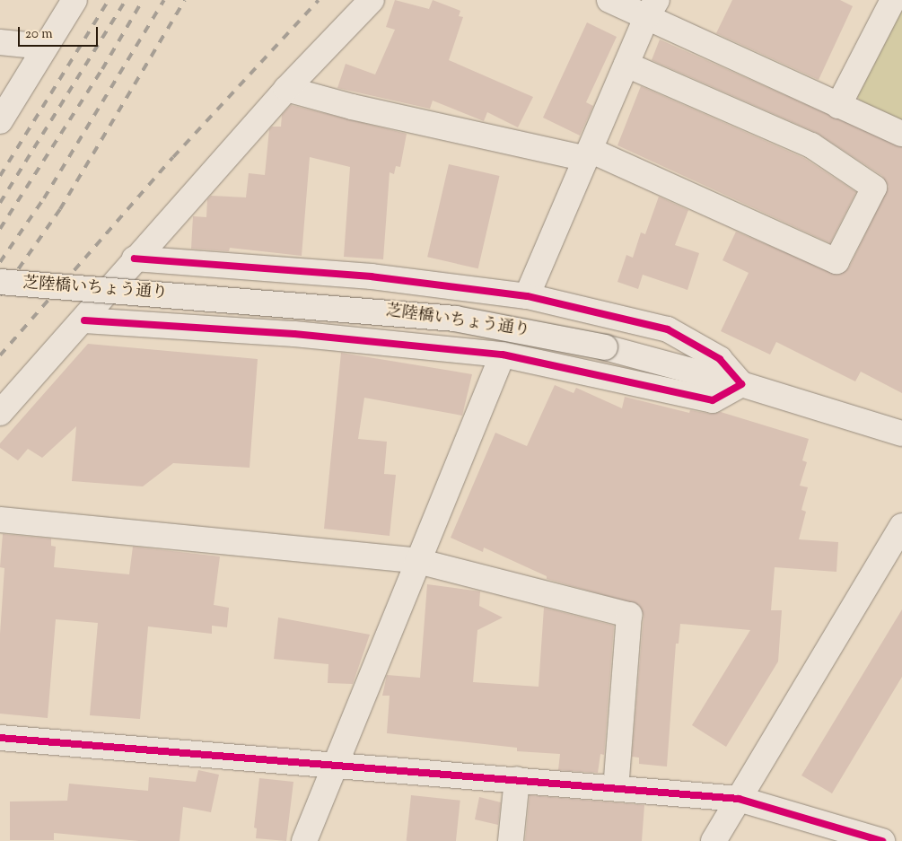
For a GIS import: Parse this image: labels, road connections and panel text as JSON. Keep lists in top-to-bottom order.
{
  "streets": {
    "street": ["芝陸橋いちょう通り"]
  },
  "scale_bar": "20 m"
}
